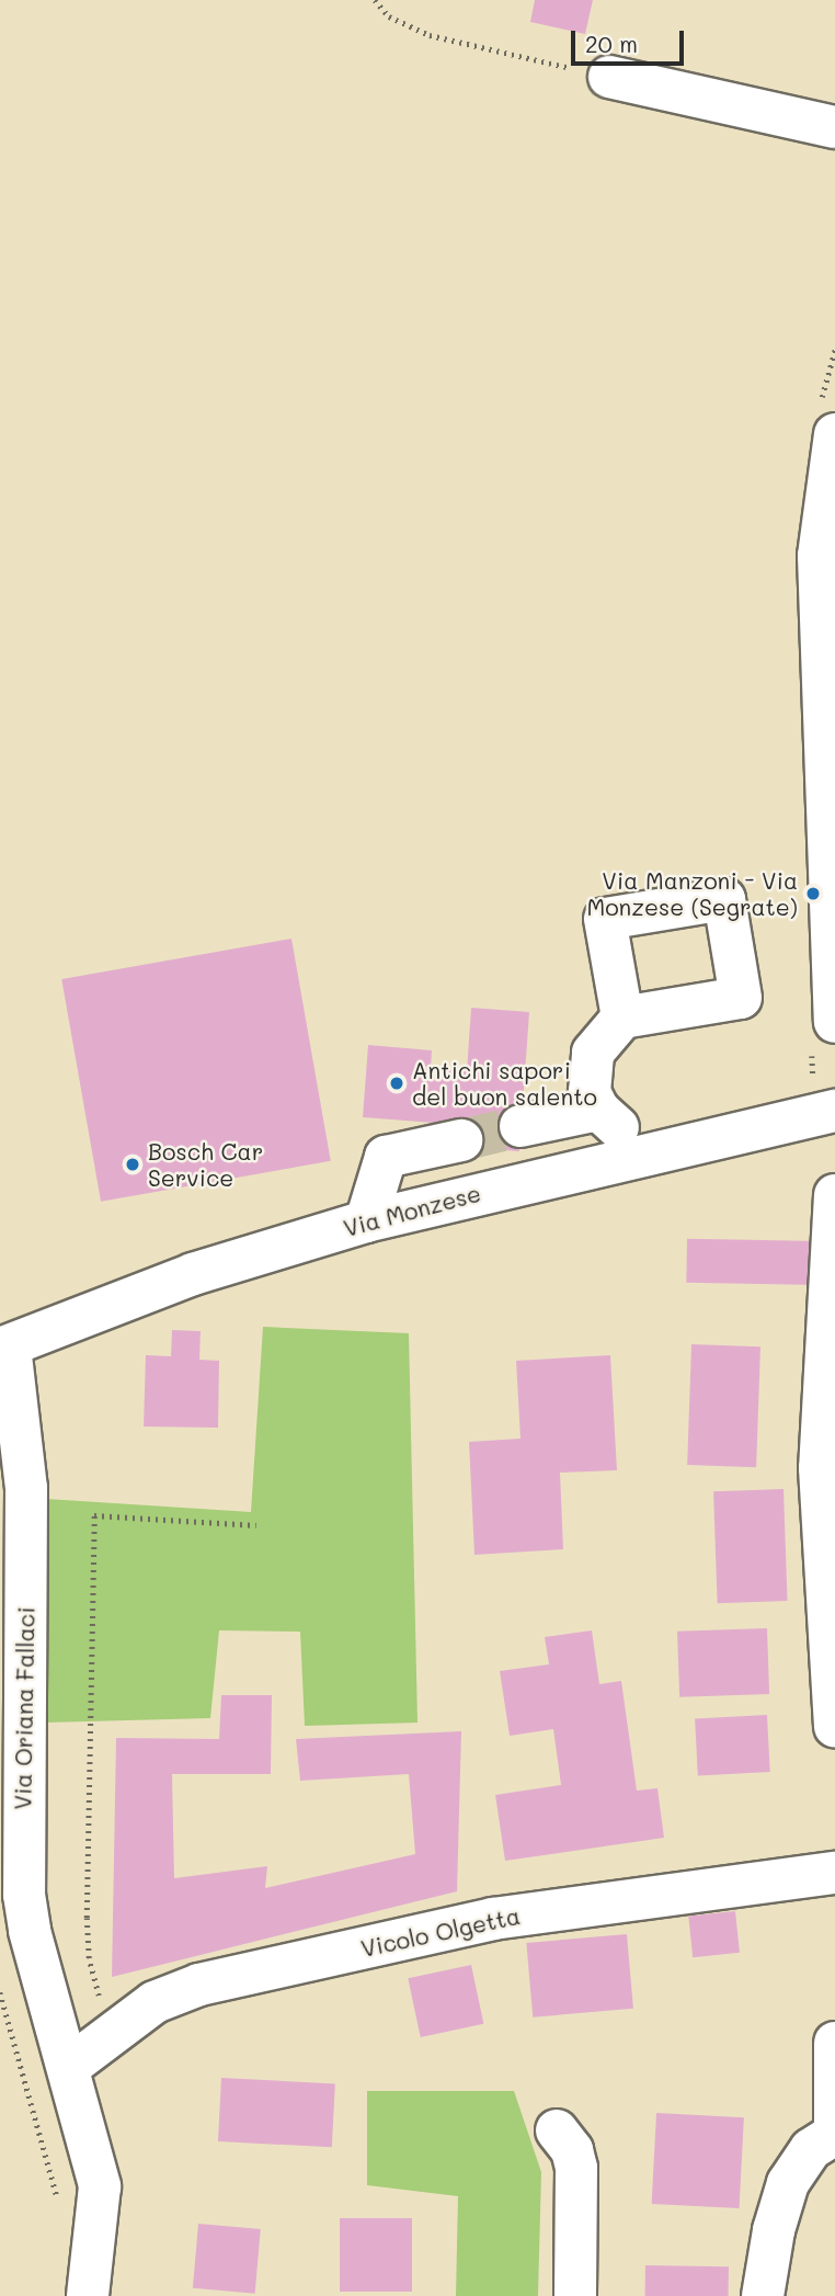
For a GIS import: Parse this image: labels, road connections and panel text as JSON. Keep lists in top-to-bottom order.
{
  "streets": {
    "street": ["Via Monzese", "Via Oriana Fallaci", "Vicolo Olgetta"]
  },
  "crossings": [
    ["Via Monzese", "Via Oriana Fallaci"],
    ["Via Oriana Fallaci", "Vicolo Olgetta"]
  ],
  "places": ["Via Manzoni - Via Monzese (Segrate)", "Antichi sapori del buon salento", "Bosch Car Service"],
  "scale_bar": "20 m"
}
